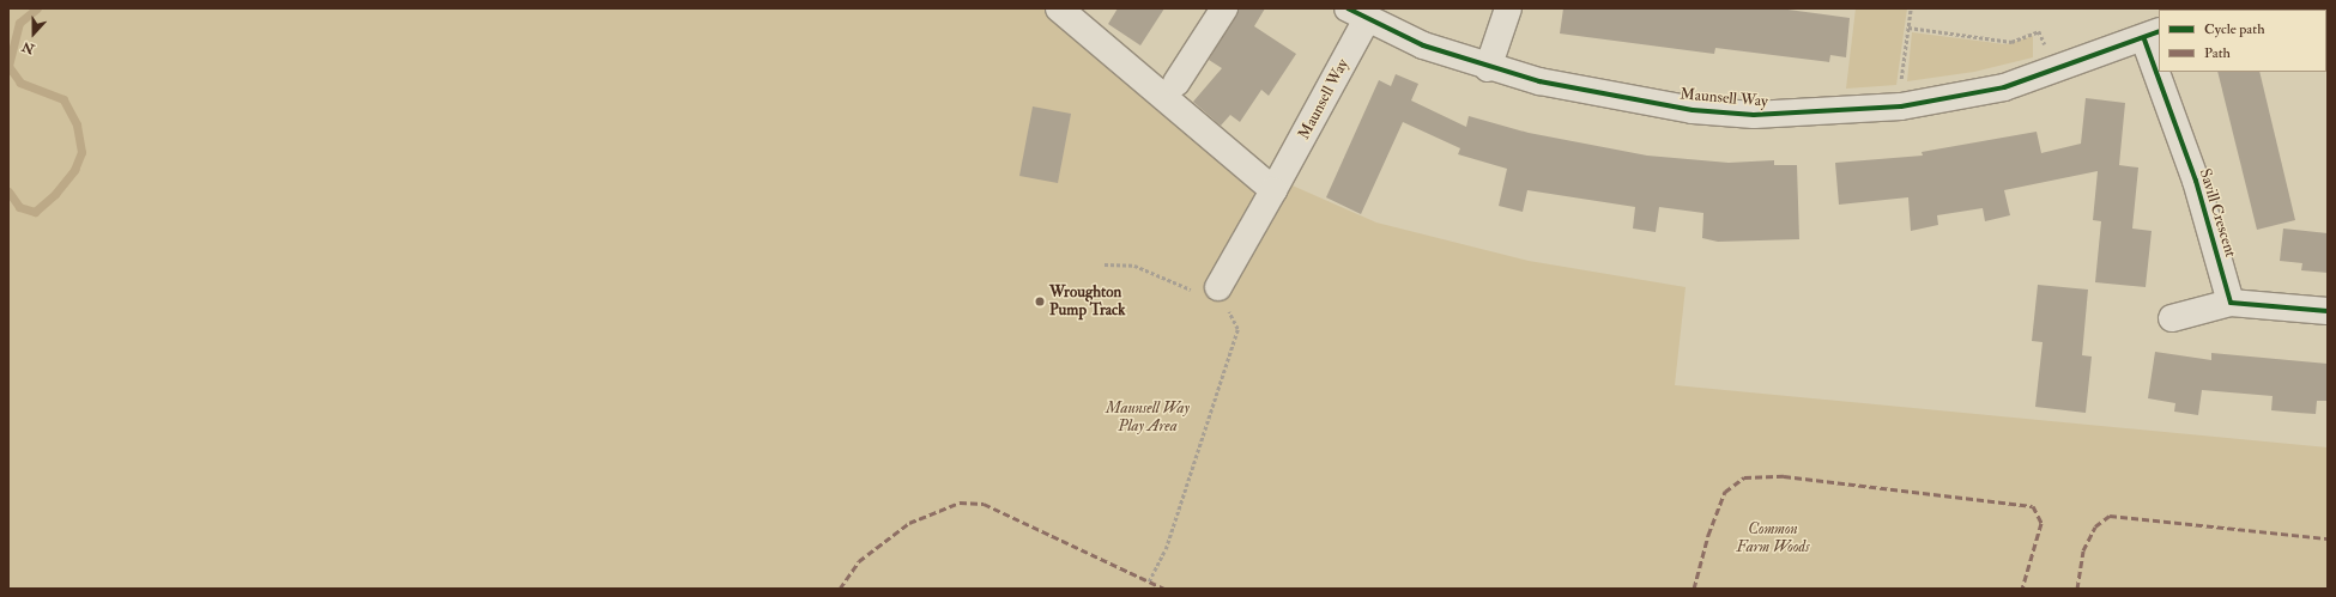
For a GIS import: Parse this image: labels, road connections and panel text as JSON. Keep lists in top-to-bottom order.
{
  "streets": {
    "street": ["Maunsell Way", "Savill Crescent"]
  },
  "crossings": [
    ["Maunsell Way", "Savill Crescent"]
  ],
  "parks": ["Maunsell Way Play Area", "Common Farm Woods"],
  "places": ["Wroughton Pump Track"],
  "legend": ["Cycle path", "Path"],
  "north": "bottom"
}
